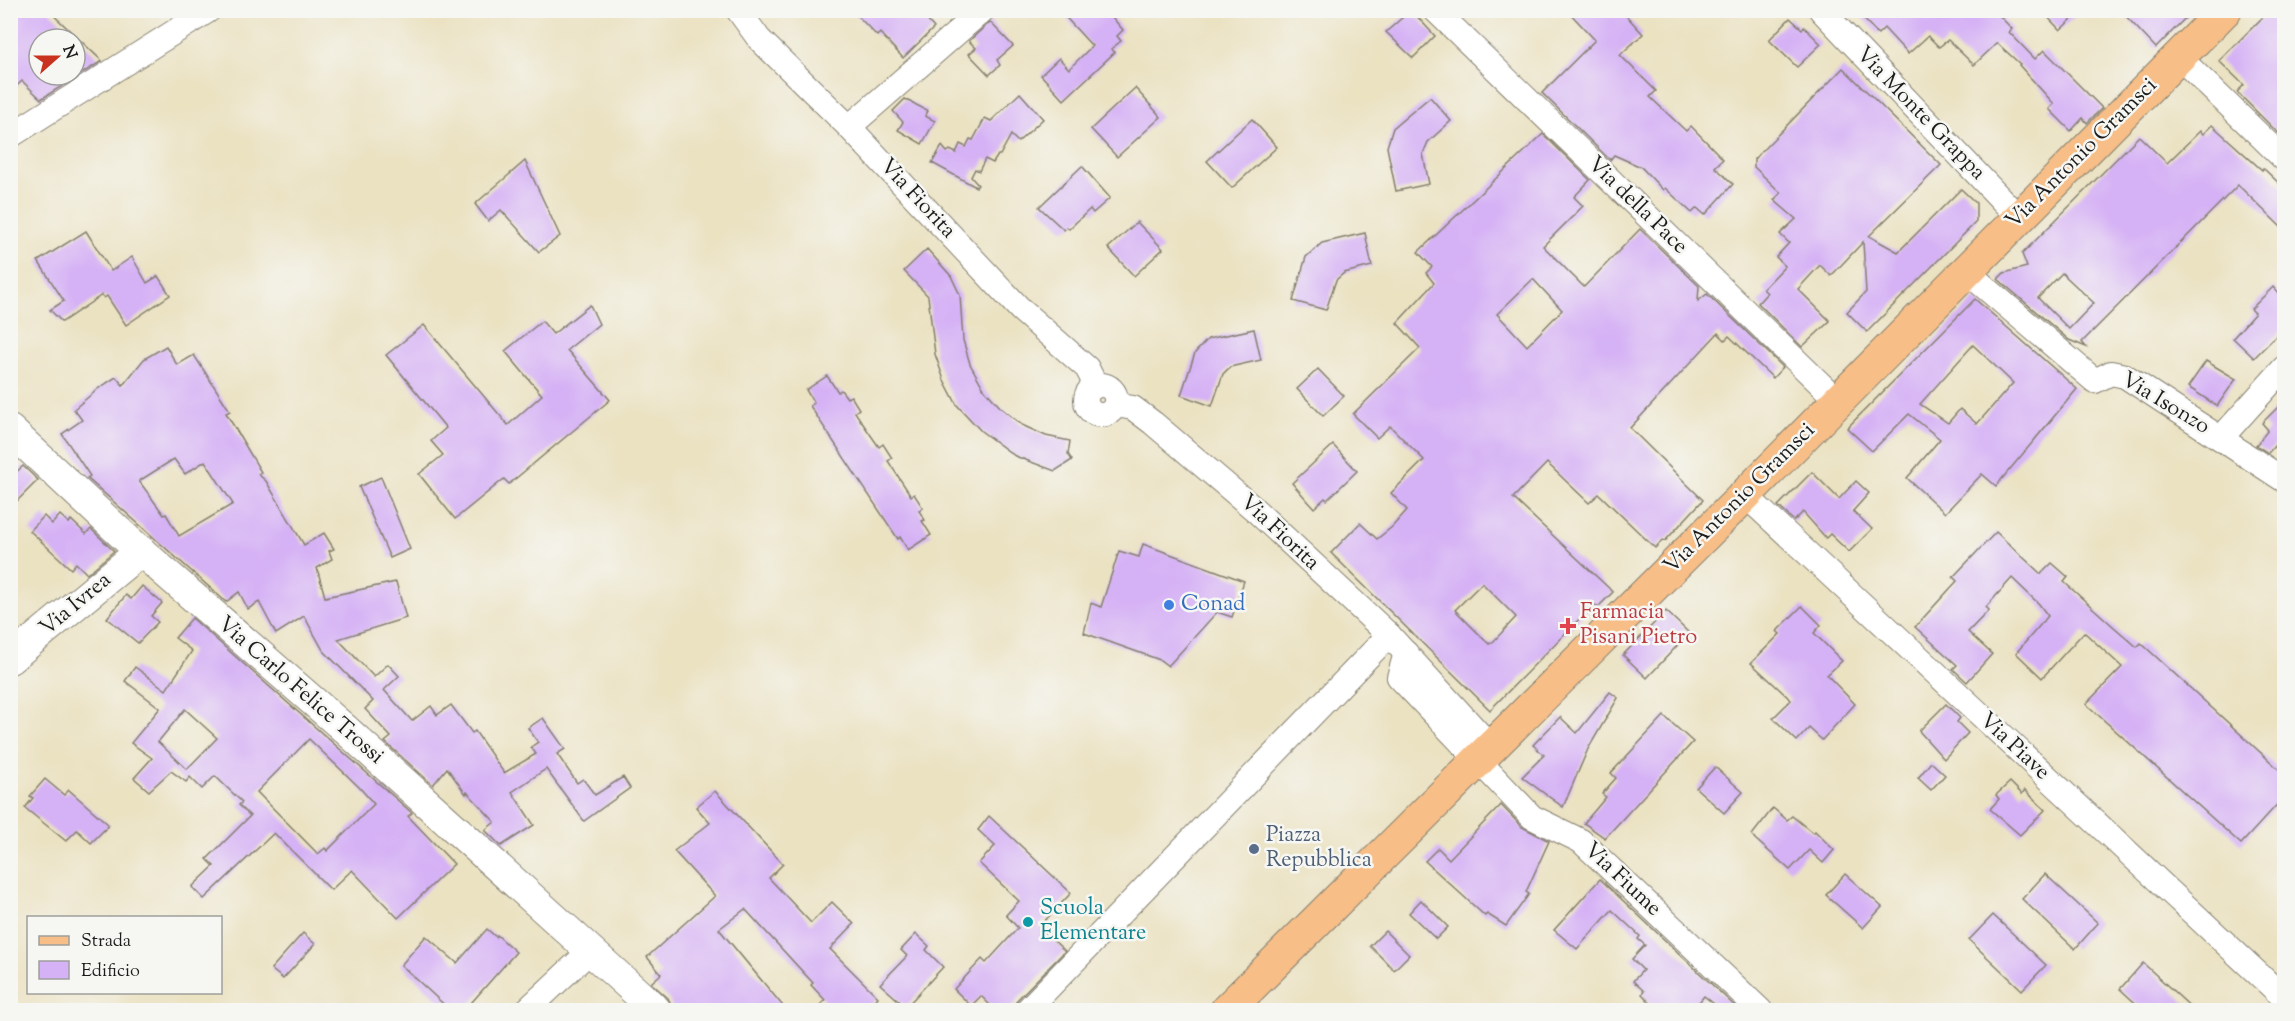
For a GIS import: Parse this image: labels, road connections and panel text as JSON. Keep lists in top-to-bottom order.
{
  "streets": {
    "main road": ["Via Antonio Gramsci"],
    "street": [
      "Via Monte Grappa",
      "Via Fiorita",
      "Via della Pace",
      "Via Isonzo",
      "Via Ivrea",
      "Via Carlo Felice Trossi",
      "Via Piave",
      "Via Fiume"
    ]
  },
  "crossings": [
    ["Via Monte Grappa", "Via Antonio Gramsci"],
    ["Via Antonio Gramsci", "Via Fiorita"],
    ["Via Antonio Gramsci", "Via della Pace"],
    ["Via Antonio Gramsci", "Via Isonzo"],
    ["Via Antonio Gramsci", "Via Piave"],
    ["Via Antonio Gramsci", "Via Fiume"],
    ["Via Fiorita", "Via Fiume"],
    ["Via Ivrea", "Via Carlo Felice Trossi"]
  ],
  "places": {
    "other": ["Conad", "Piazza Repubblica", "Scuola Elementare"],
    "health": ["Farmacia Pisani Pietro"]
  },
  "legend": ["Strada", "Edificio"],
  "north": "right"
}
